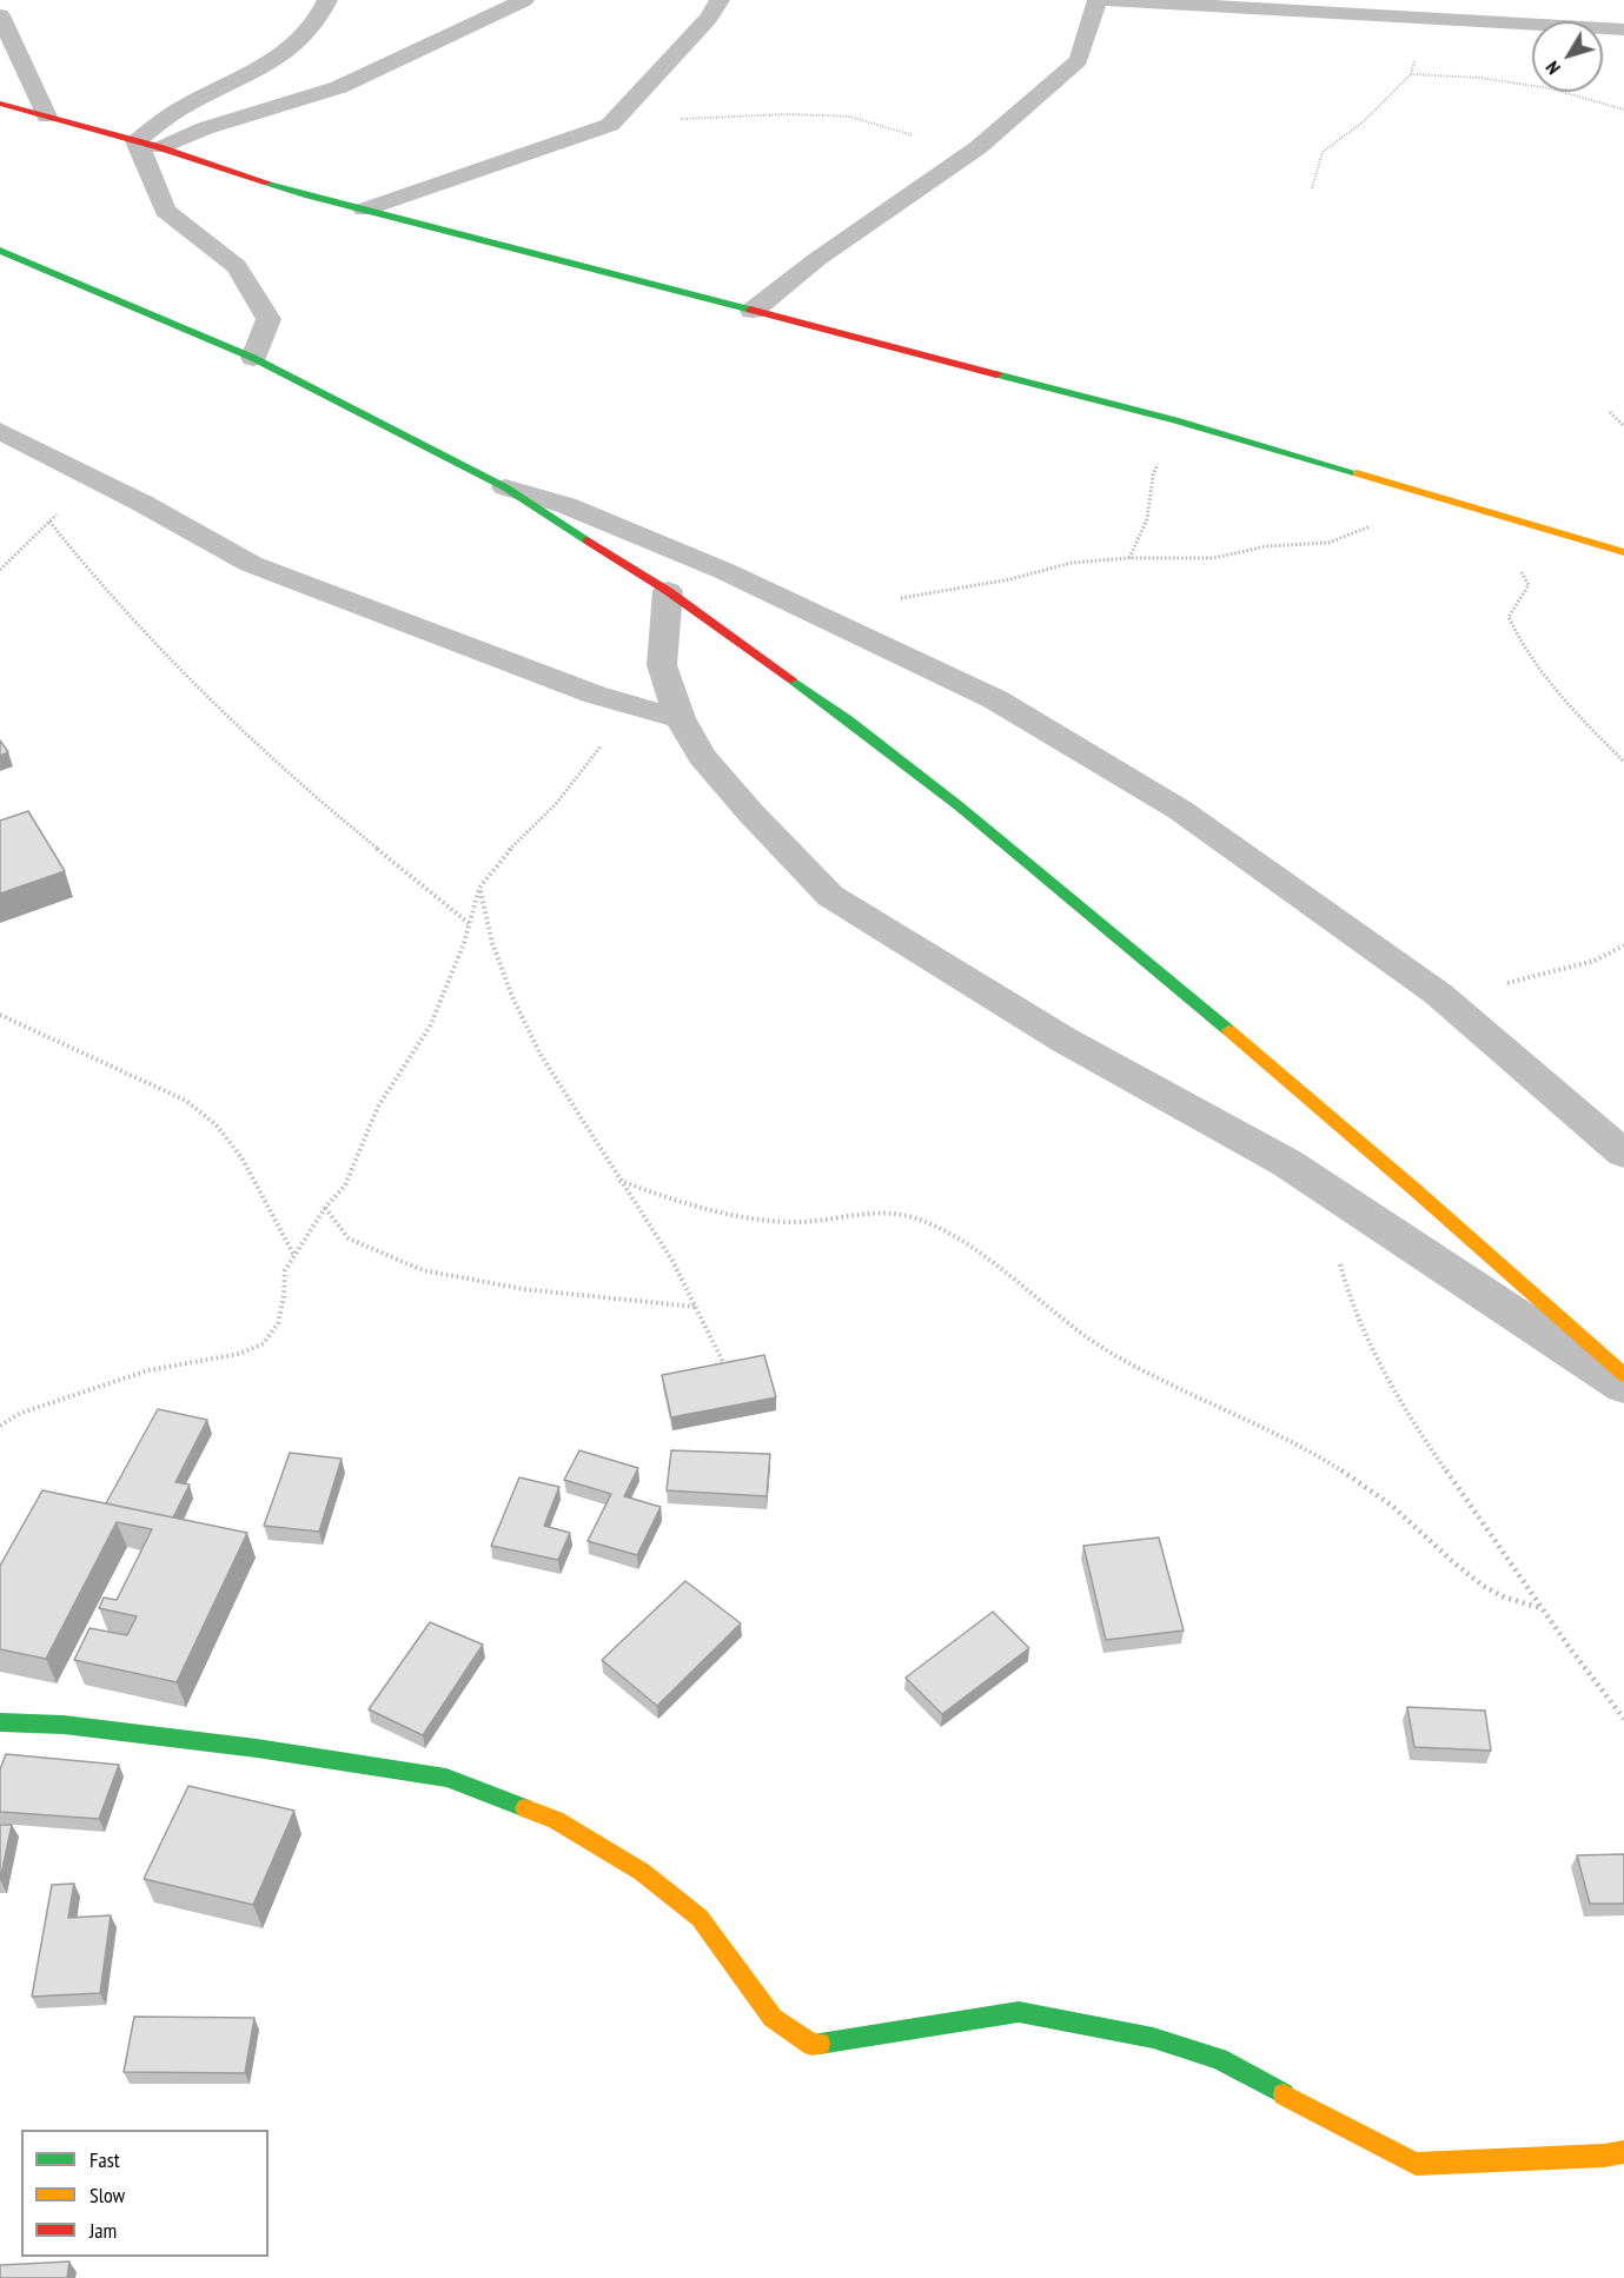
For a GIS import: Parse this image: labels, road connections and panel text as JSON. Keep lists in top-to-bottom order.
{
  "legend": ["Fast", "Slow", "Jam"],
  "north": "bottom left"
}
